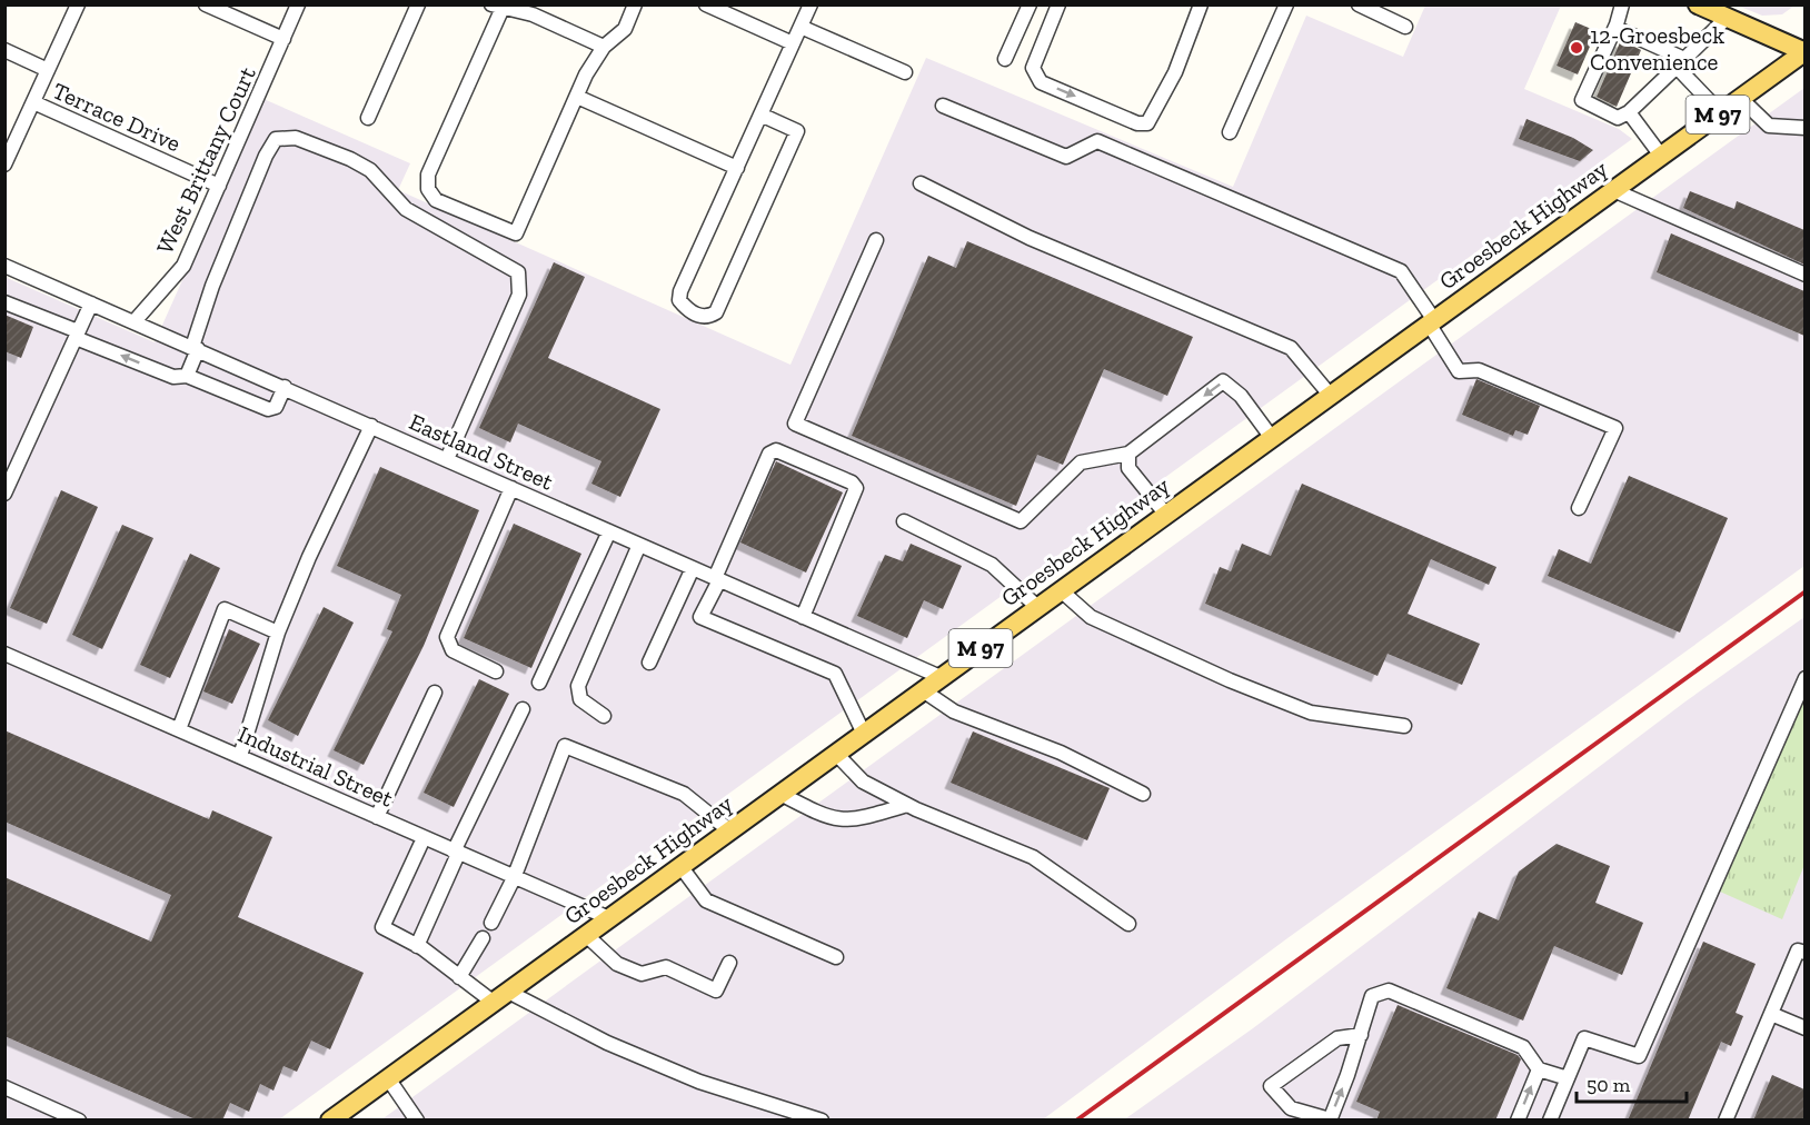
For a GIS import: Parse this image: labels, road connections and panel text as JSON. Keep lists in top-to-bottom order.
{
  "streets": {
    "main road": ["M 97", "Groesbeck Highway"],
    "street": [
      "Terrace Drive",
      "West Brittany Court",
      "Eastland Street",
      "Industrial Street"
    ]
  },
  "crossings": [
    ["Terrace Drive", "West Brittany Court"],
    ["West Brittany Court", "Eastland Street"],
    ["Groesbeck Highway", "Eastland Street"],
    ["Groesbeck Highway", "Industrial Street"]
  ],
  "places": ["12-Groesbeck Convenience"],
  "scale_bar": "50 m"
}
